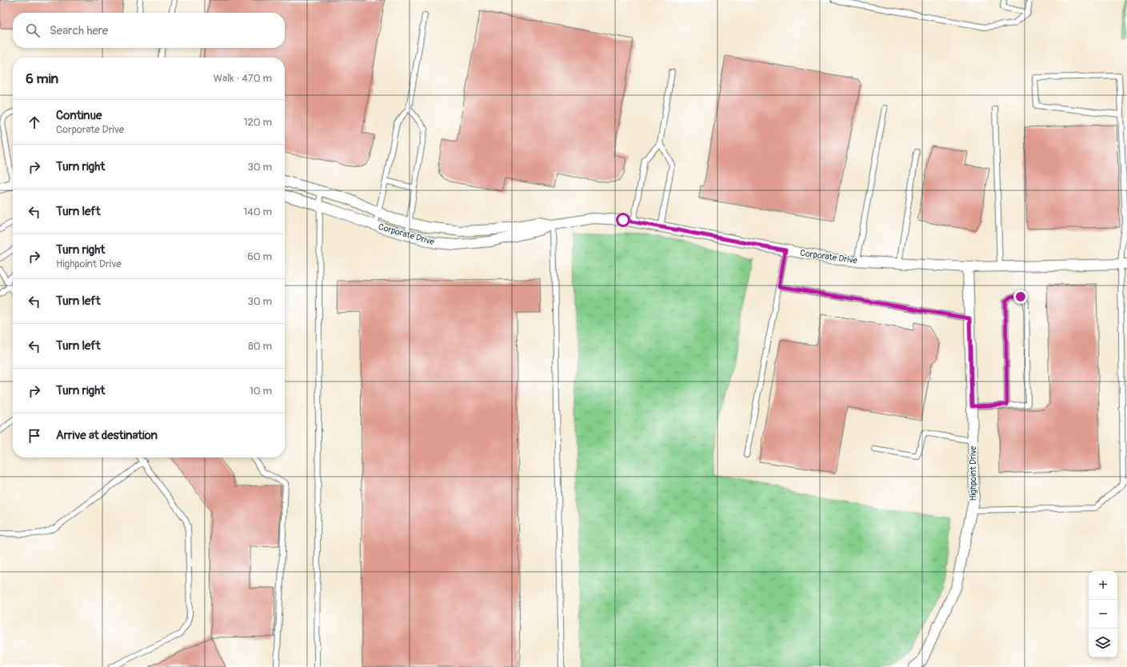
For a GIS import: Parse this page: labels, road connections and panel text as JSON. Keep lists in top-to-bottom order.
{
  "streets": {
    "street": ["Corporate Drive", "Highpoint Drive"]
  },
  "crossings": [
    ["Corporate Drive", "Highpoint Drive"]
  ],
  "page": {
    "search": "Search here",
    "heading": ["6 min", "Walk · 470 m"],
    "list": [
      ["Continue", "Corporate Drive", "120 m"],
      ["Turn right", "30 m"],
      ["Turn left", "140 m"],
      ["Turn right", "Highpoint Drive", "60 m"],
      ["Turn left", "30 m"],
      ["Turn left", "80 m"],
      ["Turn right", "10 m"],
      "Arrive at destination"
    ],
    "map_buttons": ["+", "−"]
  }
}
